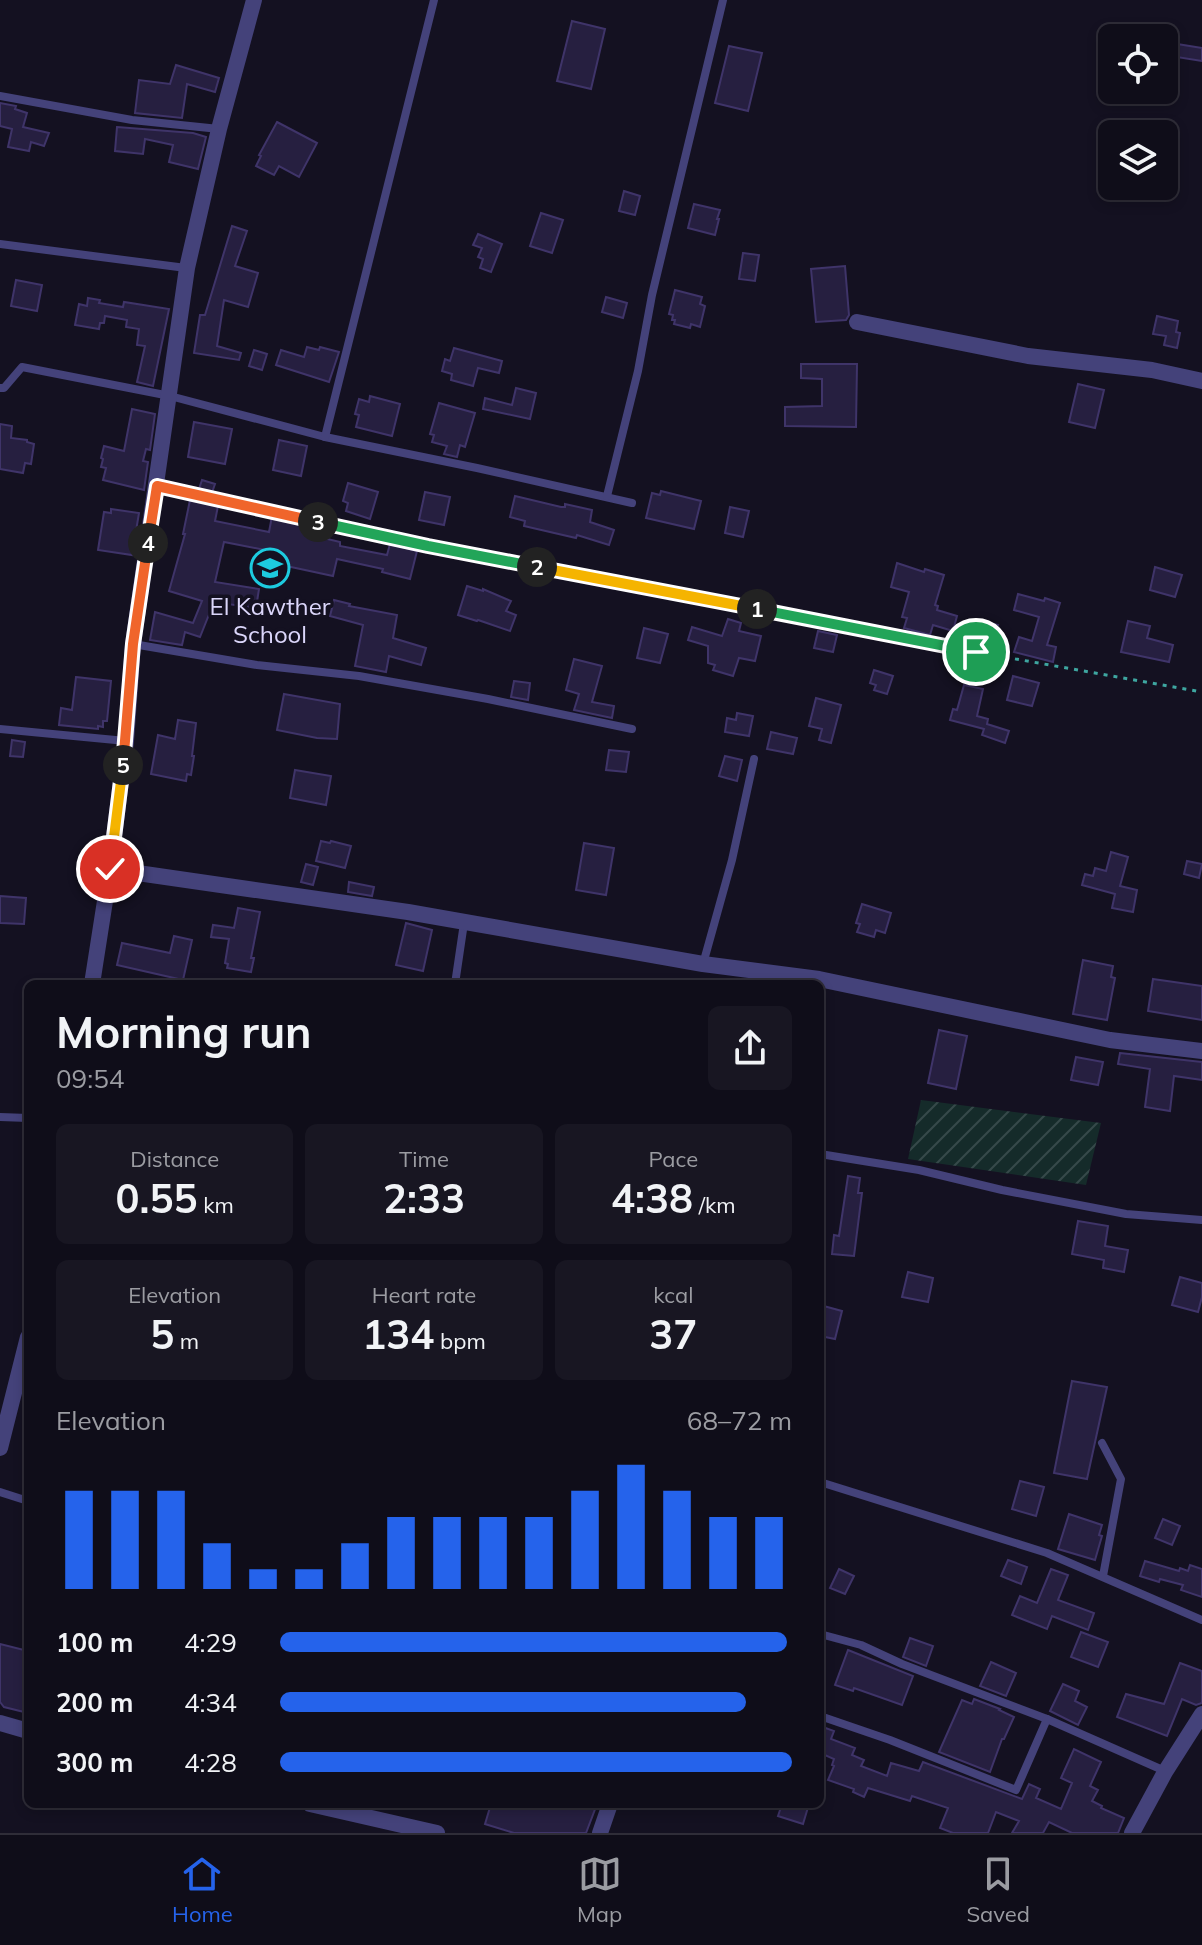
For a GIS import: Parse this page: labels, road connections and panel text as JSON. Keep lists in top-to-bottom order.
{
  "places": {
    "school or university": ["El Kawther School"]
  },
  "page": {
    "pins": [
      "3",
      "4",
      "2",
      "1",
      "5"
    ],
    "heading": ["Morning run", "09:54"],
    "stats": [
      ["Distance", "0.55 km"],
      ["Time", "2:33"],
      ["Pace", "4:38 /km"],
      ["Elevation", "5 m"],
      ["Heart rate", "134 bpm"],
      ["kcal", "37"]
    ],
    "chart": ["Elevation", "68–72 m"],
    "list": [
      {
        "name": "100 m",
        "note": "4:29"
      },
      {
        "name": "200 m",
        "note": "4:34"
      },
      {
        "name": "300 m",
        "note": "4:28"
      }
    ],
    "tabs": ["Home", "Map", "Saved"]
  }
}
